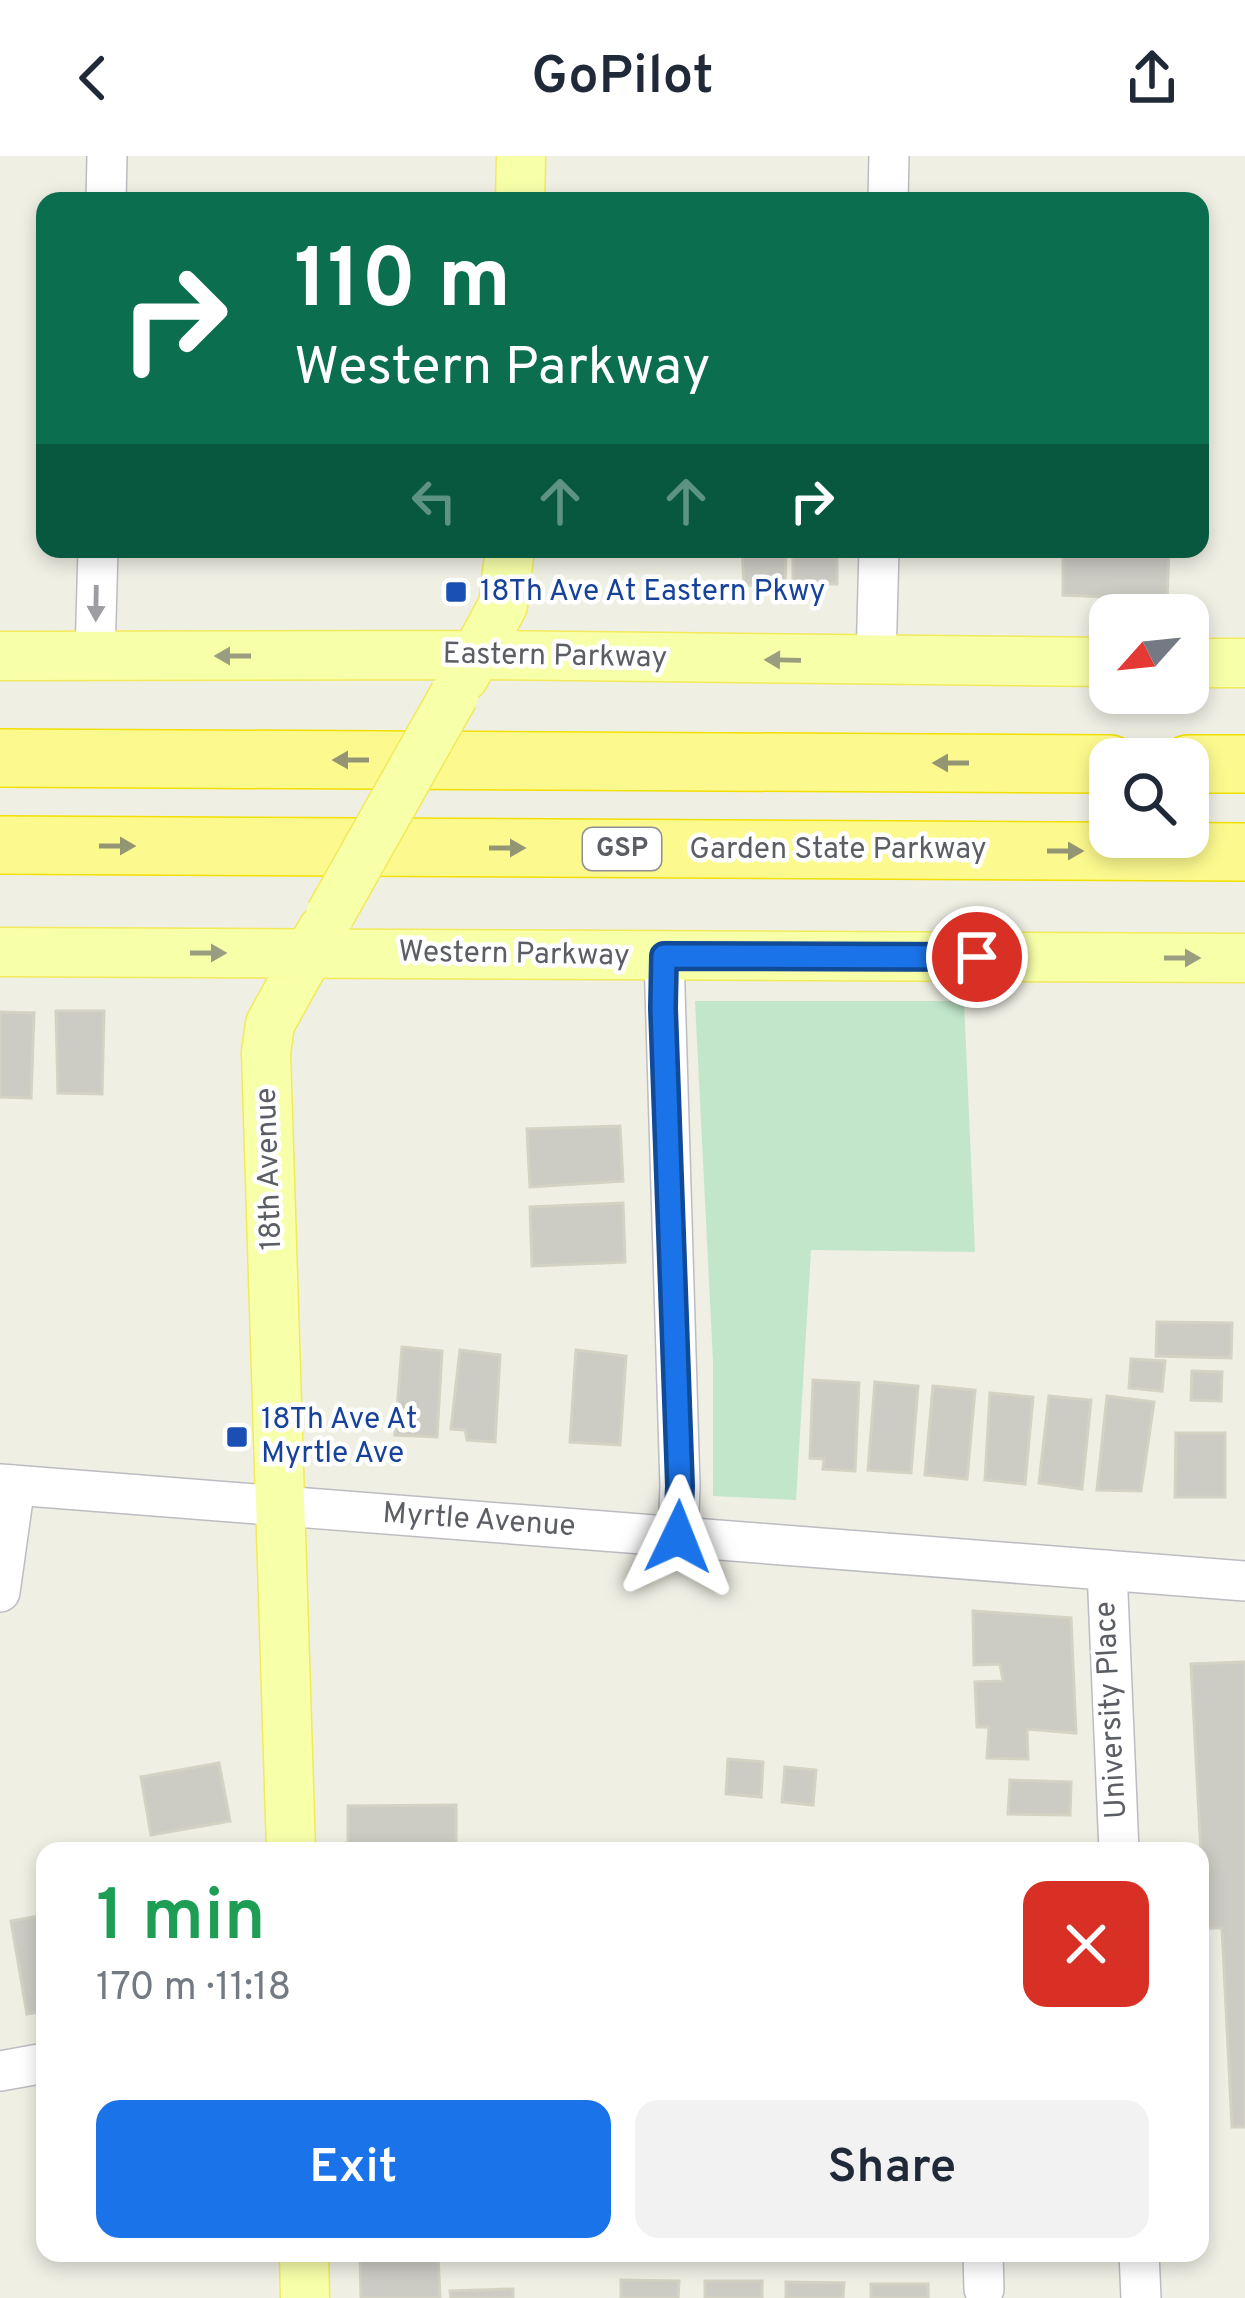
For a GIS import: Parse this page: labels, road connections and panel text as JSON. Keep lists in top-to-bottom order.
{
  "streets": {
    "highway": ["GSP", "Garden State Parkway"],
    "main road": ["Eastern Parkway", "Western Parkway", "18th Avenue"],
    "street": ["Myrtle Avenue", "University Place"]
  },
  "crossings": [
    ["Eastern Parkway", "18th Avenue"],
    ["Western Parkway", "18th Avenue"],
    ["18th Avenue", "Myrtle Avenue"],
    ["Myrtle Avenue", "University Place"]
  ],
  "one_way": ["Eastern Parkway", "Western Parkway"],
  "places": {
    "transit": ["18Th Ave At Eastern Pkwy", "18Th Ave At Myrtle Ave"]
  },
  "north": "bottom left",
  "page": {
    "header": "GoPilot",
    "turn": ["110 m", "Western Parkway"],
    "heading": ["1 min", "170 m · 11:18"],
    "buttons": ["Exit", "Share"]
  }
}
